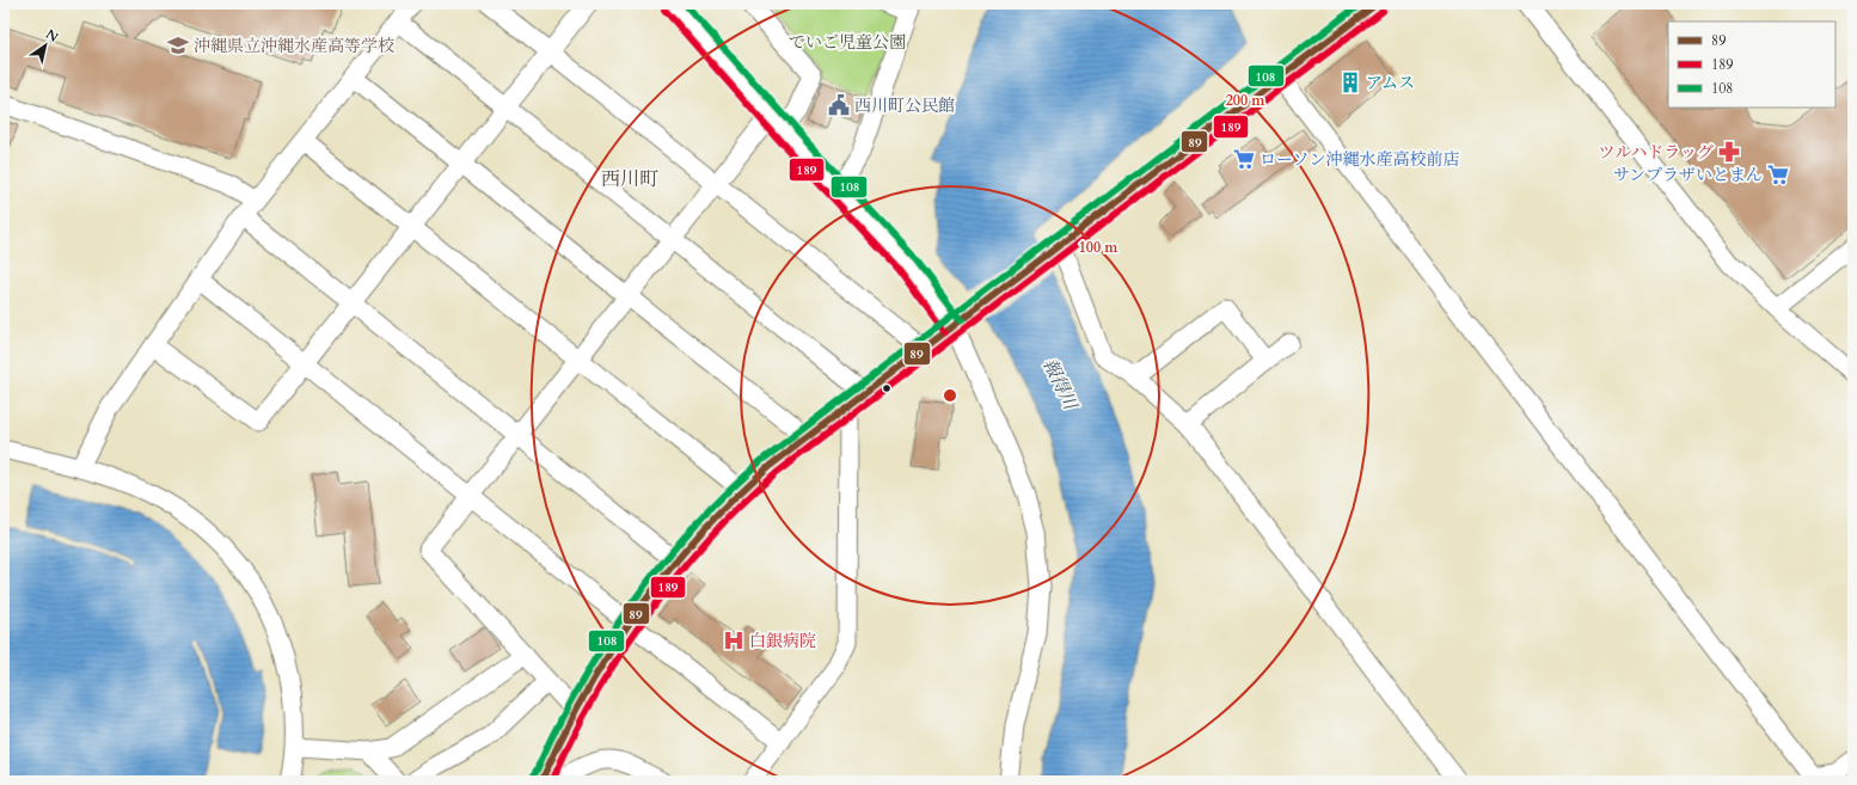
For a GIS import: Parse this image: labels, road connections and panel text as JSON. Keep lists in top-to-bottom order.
{
  "districts": ["西川町"],
  "water": ["報得川"],
  "parks": ["でいご児童公園"],
  "places": {
    "school or university": ["沖縄県立沖縄水産高等学校"],
    "building": ["アムス"],
    "public building": ["西川町公民館"],
    "pharmacy": ["ツルハドラッグ"],
    "supermarket": ["ローソン沖縄水産高校前店", "サンプラザいとまん"],
    "hospital": ["白銀病院"]
  },
  "lines": ["transit line 89", "transit line 108", "transit line 189"],
  "legend": ["89", "189", "108"],
  "north": "top right",
  "rings": ["200 m", "100 m"]
}
